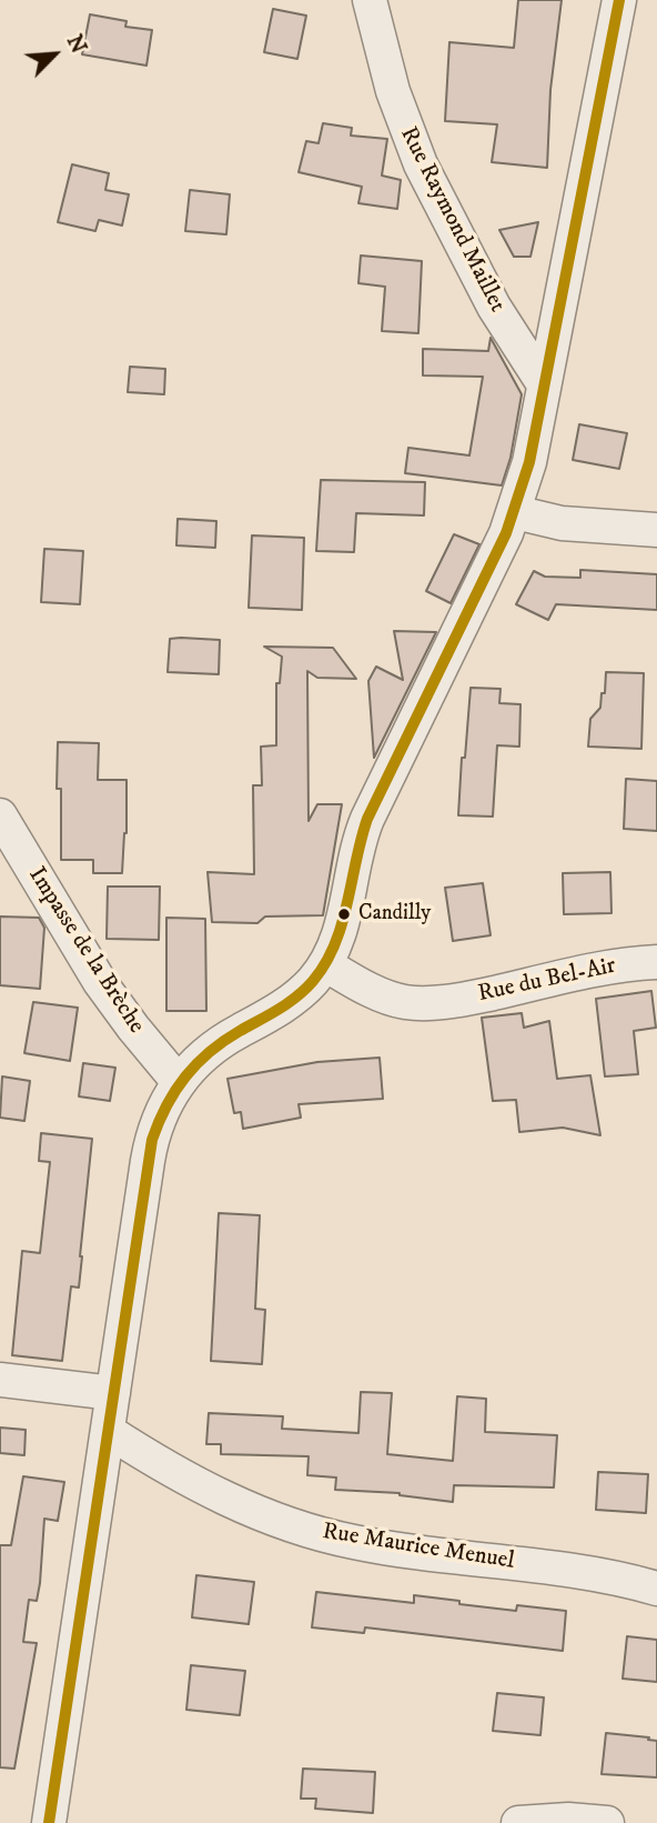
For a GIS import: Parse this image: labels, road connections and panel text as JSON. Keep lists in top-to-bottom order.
{
  "streets": {
    "street": [
      "Rue Raymond Maillet",
      "Impasse de la Brèche",
      "Rue du Bel-Air",
      "Rue Maurice Menuel"
    ]
  },
  "places": ["Candilly"],
  "north": "top right"
}
